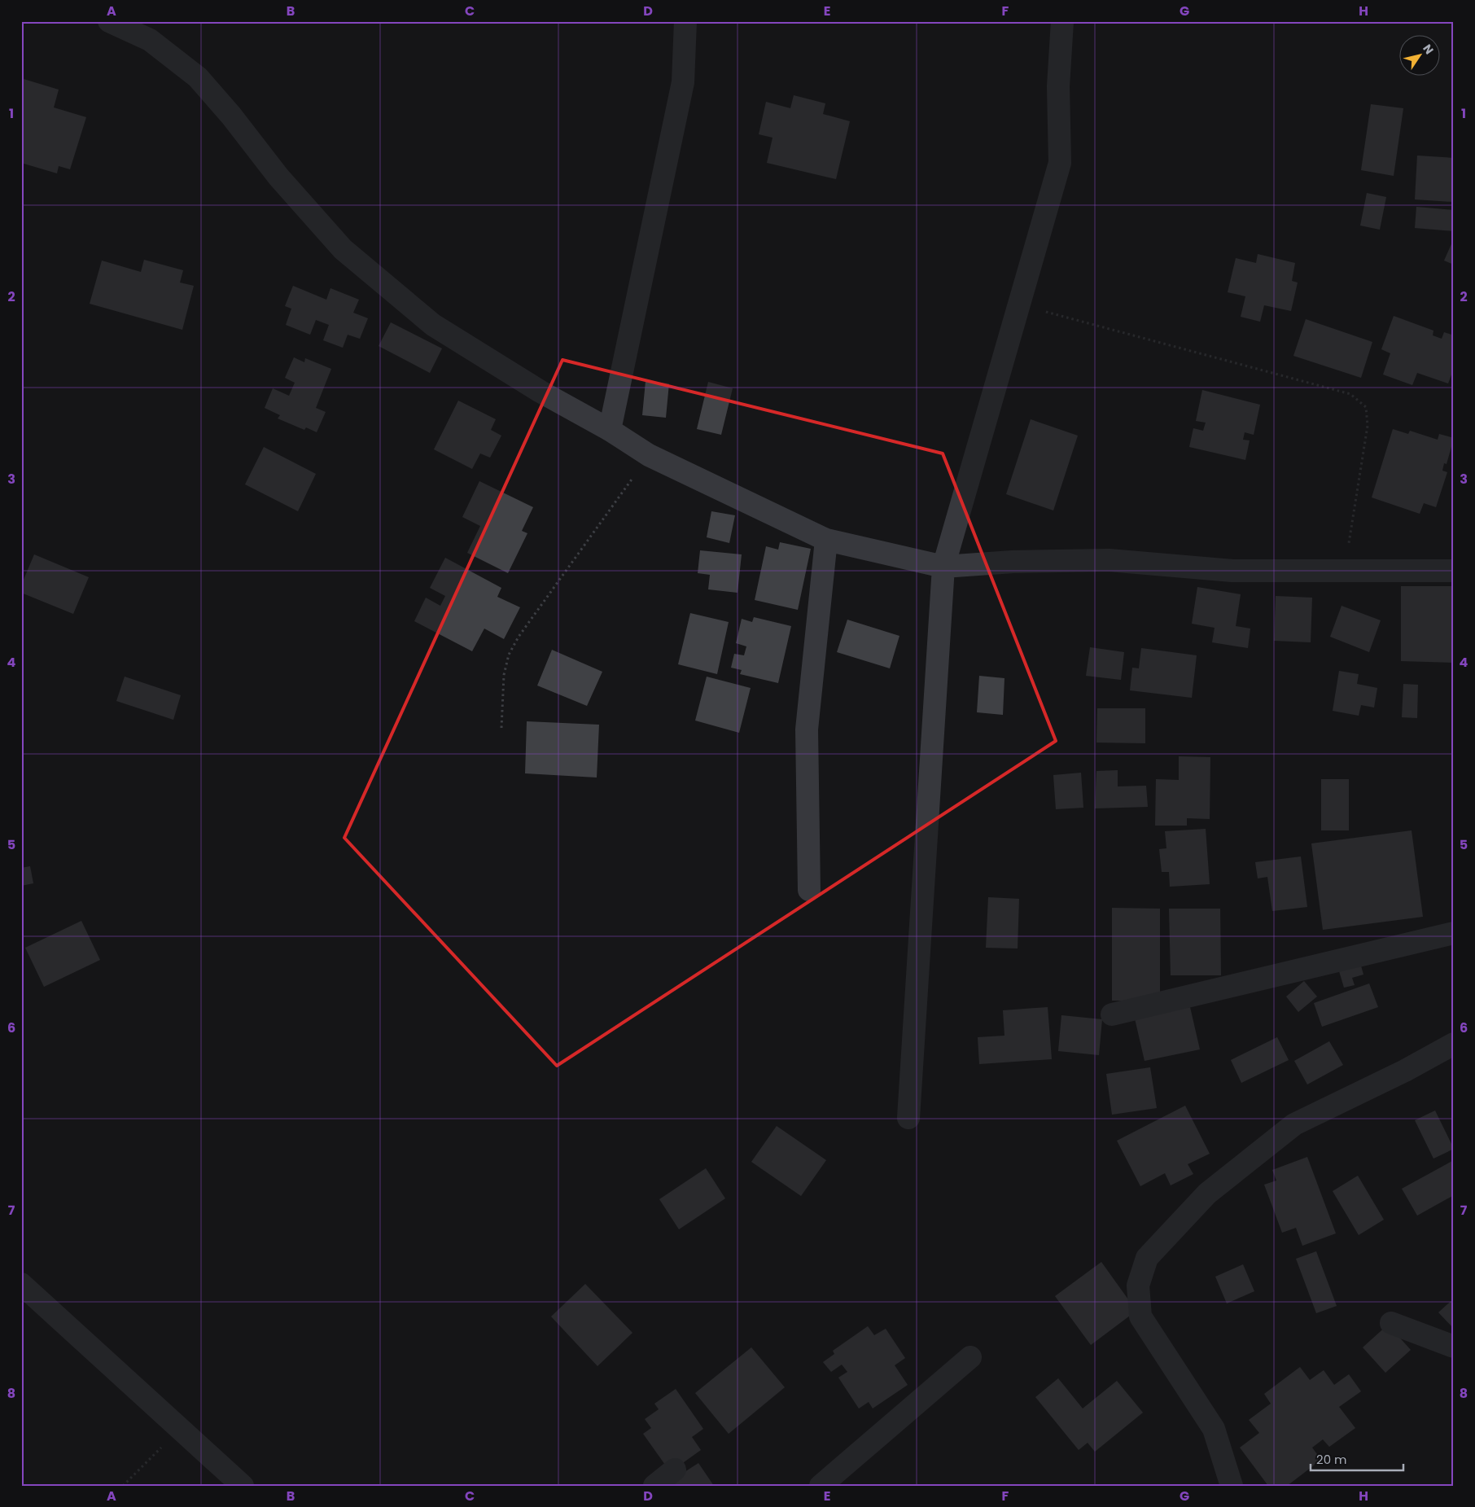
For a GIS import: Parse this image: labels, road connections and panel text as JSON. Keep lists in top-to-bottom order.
{
  "scale_bar": "20 m",
  "north": "top right",
  "grid": {
    "columns": [
      "A",
      "B",
      "C",
      "D",
      "E",
      "F",
      "G",
      "H"
    ],
    "rows": [
      "1",
      "2",
      "3",
      "4",
      "5",
      "6",
      "7",
      "8"
    ]
  }
}
